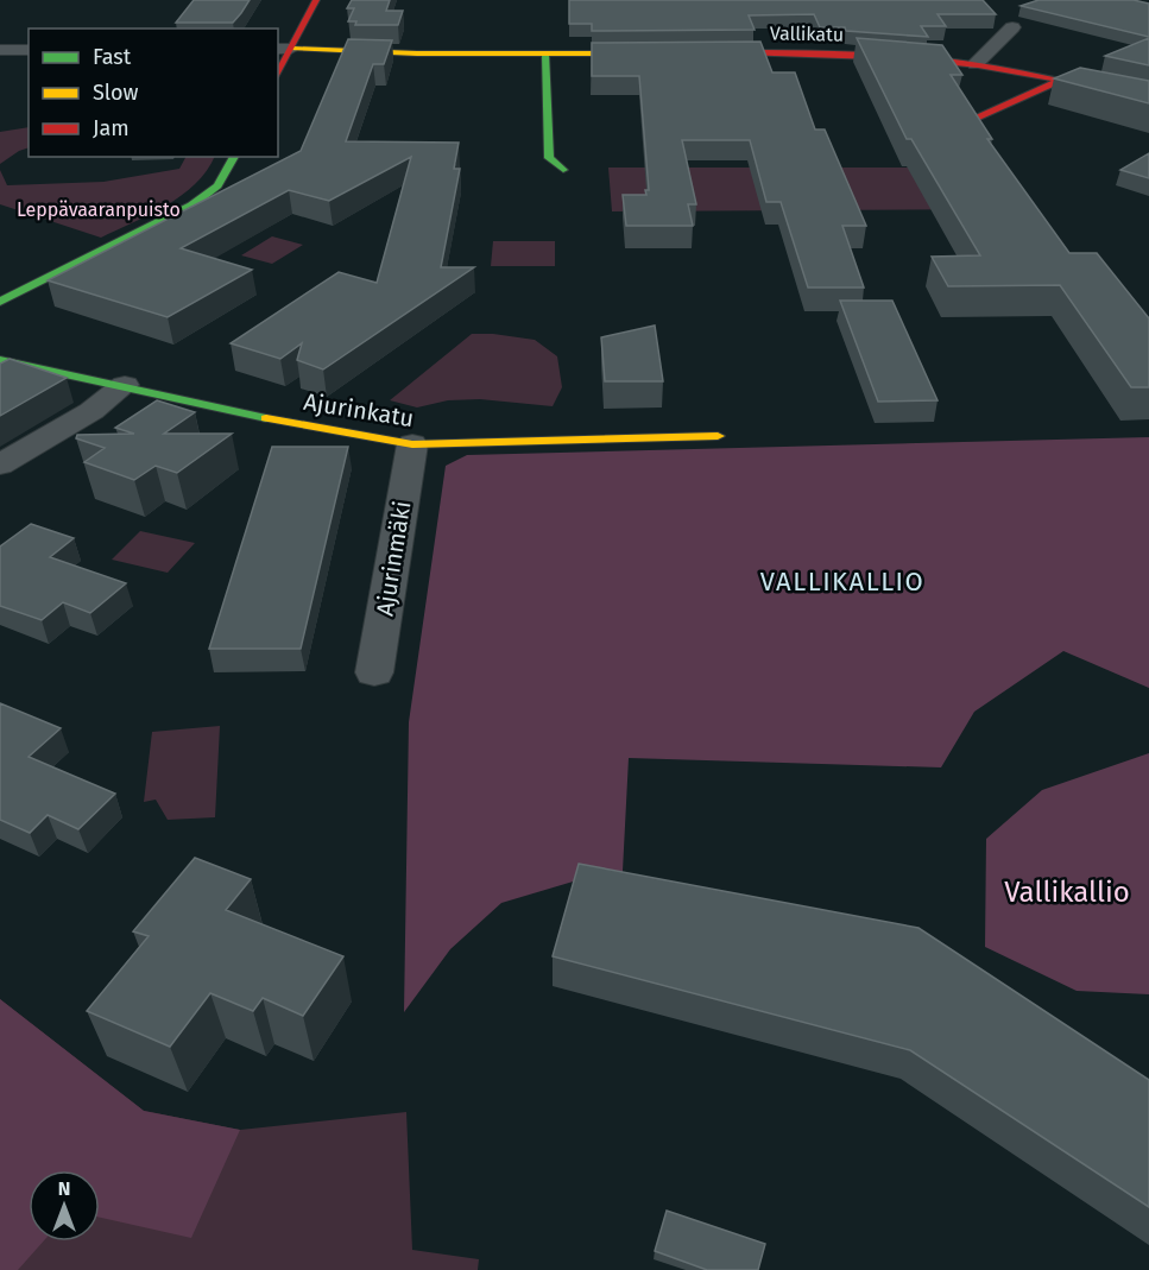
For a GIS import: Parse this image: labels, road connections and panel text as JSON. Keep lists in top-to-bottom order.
{
  "streets": {
    "main road": ["Vallikatu", "Ajurinkatu"],
    "street": ["Ajurinmäki"]
  },
  "crossings": [
    ["Ajurinkatu", "Ajurinmäki"]
  ],
  "districts": ["VALLIKALLIO"],
  "parks": ["Leppävaaranpuisto", "Vallikallio"],
  "legend": ["Fast", "Slow", "Jam"],
  "north": "top"
}
